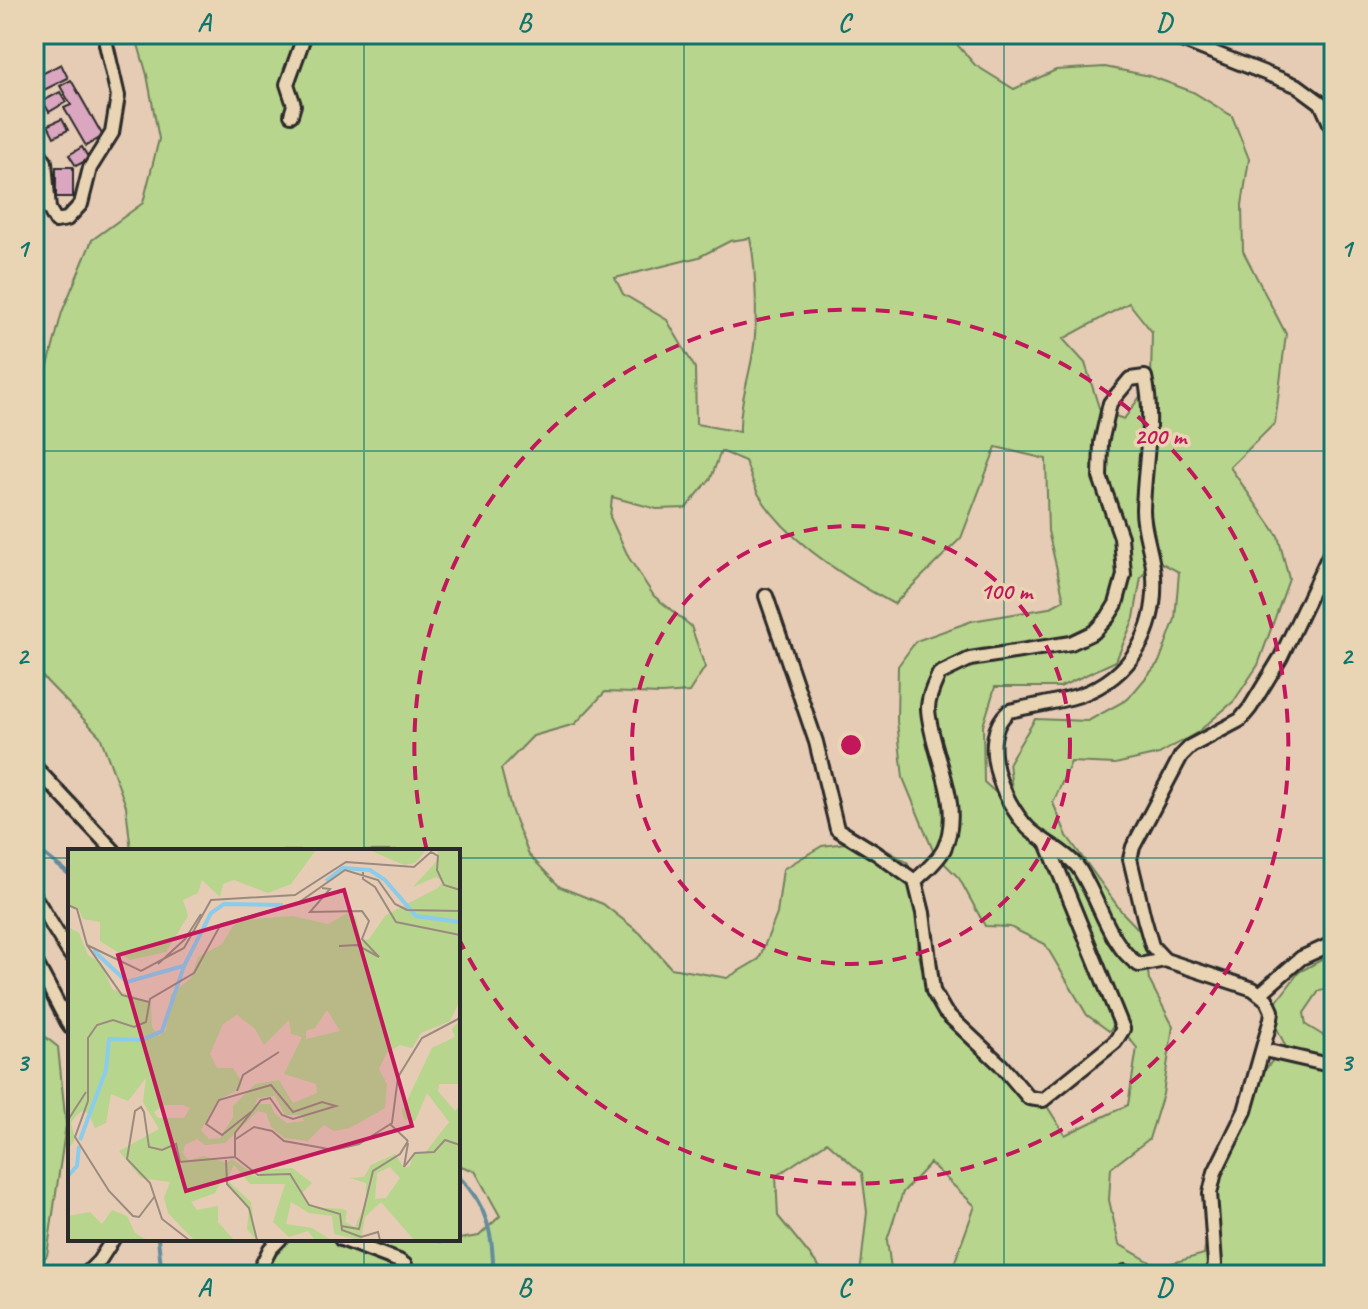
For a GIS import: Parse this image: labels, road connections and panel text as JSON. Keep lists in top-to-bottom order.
{
  "grid": {
    "columns": [
      "A",
      "B",
      "C",
      "D"
    ],
    "rows": ["1", "2", "3"]
  },
  "rings": ["200 m", "100 m"]
}
